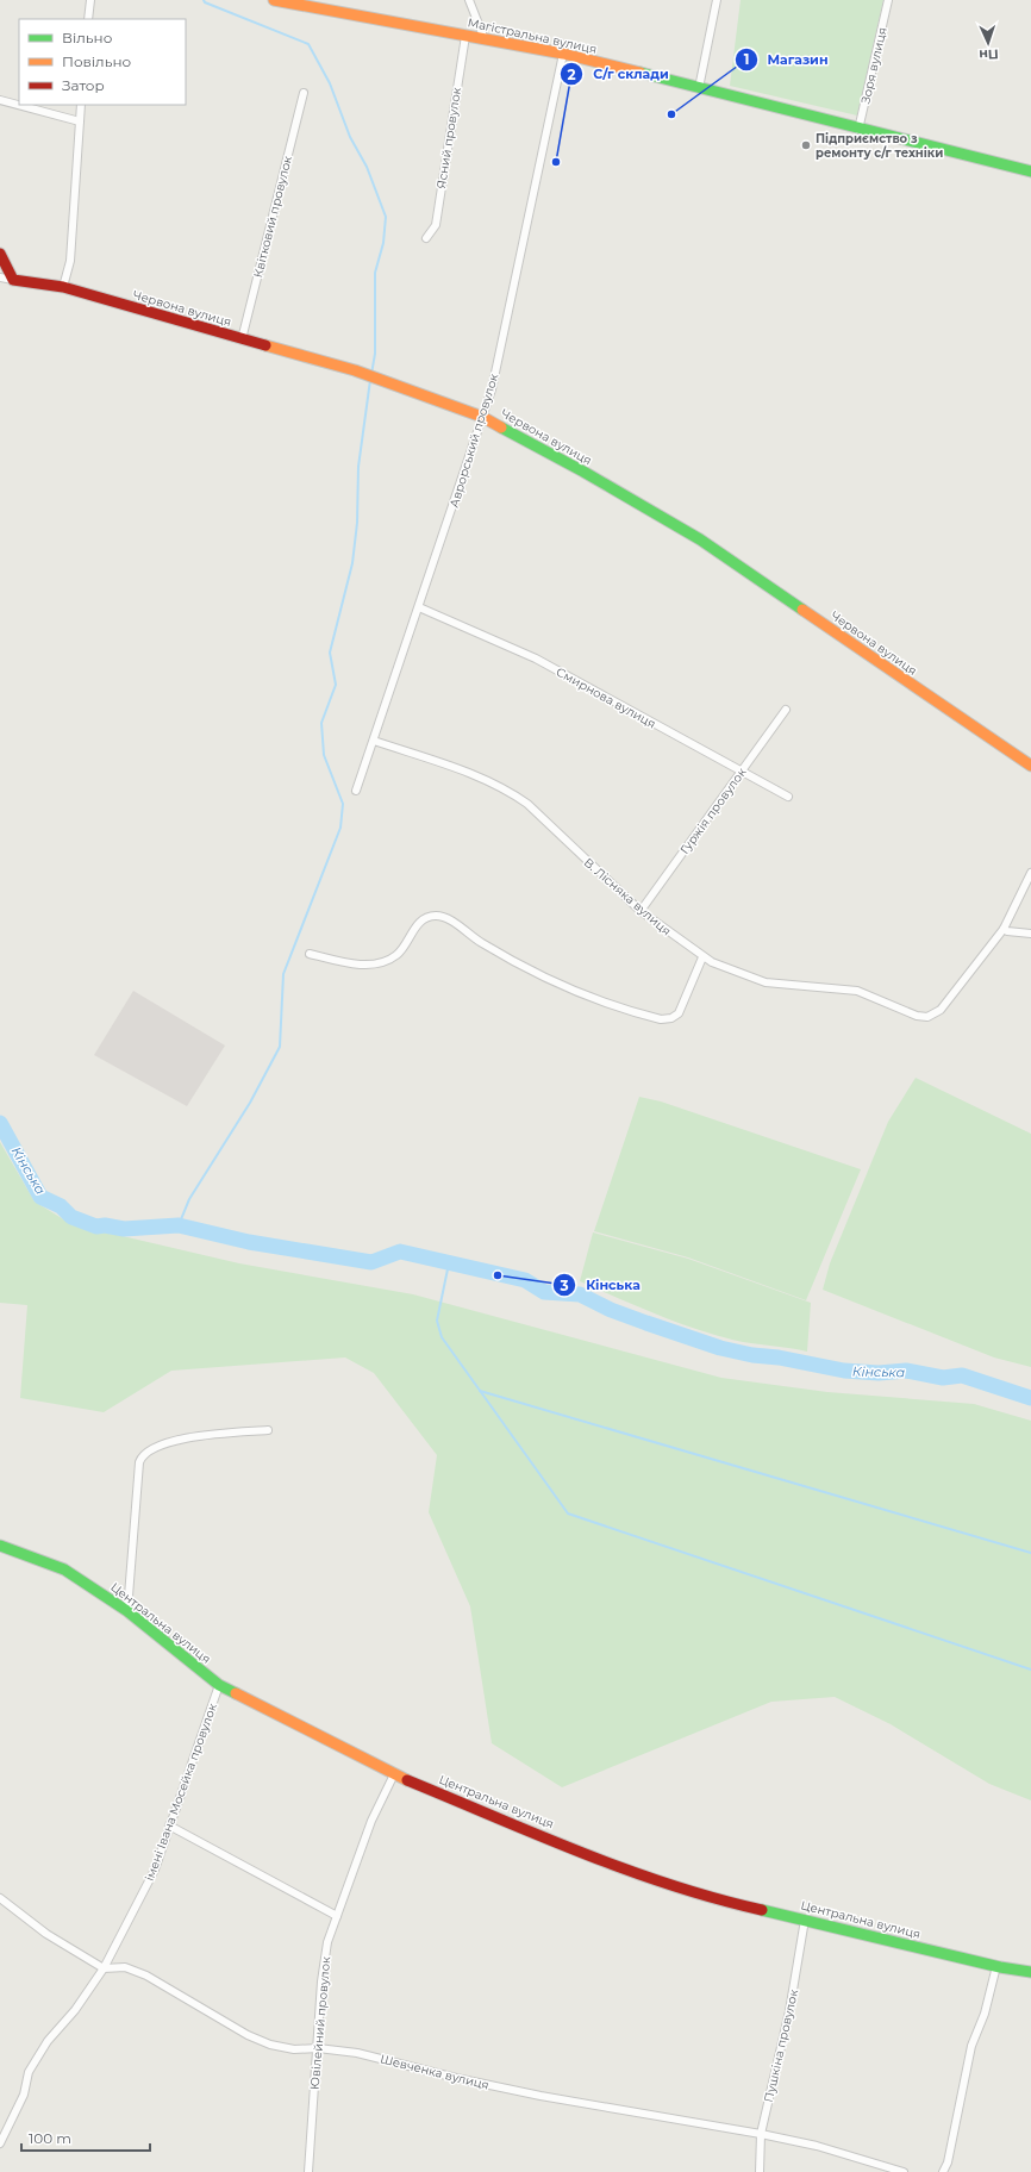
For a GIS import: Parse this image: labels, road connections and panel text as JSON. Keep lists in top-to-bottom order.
{
  "streets": {
    "street": [
      "Магістральна вулиця",
      "Зоря вулиця",
      "Ясний провулок",
      "Квітковий провулок",
      "Червона вулиця",
      "Аврорський провулок",
      "Смирнова вулиця",
      "Гуржія провулок",
      "В. Лісняка вулиця",
      "Центральна вулиця",
      "імені Івана Мосейка провулок",
      "Ювілейний провулок",
      "Пушкіна провулок",
      "Шевченка вулиця"
    ]
  },
  "crossings": [
    ["Магістральна вулиця", "Зоря вулиця"],
    ["Магістральна вулиця", "Ясний провулок"],
    ["Магістральна вулиця", "Аврорський провулок"],
    ["Квітковий провулок", "Червона вулиця"],
    ["Червона вулиця", "Аврорський провулок"],
    ["Аврорський провулок", "Смирнова вулиця"],
    ["Аврорський провулок", "В. Лісняка вулиця"],
    ["Смирнова вулиця", "Гуржія провулок"],
    ["Гуржія провулок", "В. Лісняка вулиця"],
    ["Центральна вулиця", "імені Івана Мосейка провулок"],
    ["Центральна вулиця", "Ювілейний провулок"],
    ["Центральна вулиця", "Пушкіна провулок"],
    ["імені Івана Мосейка провулок", "Шевченка вулиця"],
    ["Ювілейний провулок", "Шевченка вулиця"],
    ["Пушкіна провулок", "Шевченка вулиця"]
  ],
  "water": ["Кінська"],
  "places": [
    "Магазин",
    "Підприємство з ремонту с/г техніки",
    "С/г склади",
    "Кінська"
  ],
  "legend": ["Вільно", "Повільно", "Затор"],
  "scale_bar": "100 m",
  "north": "bottom"
}
